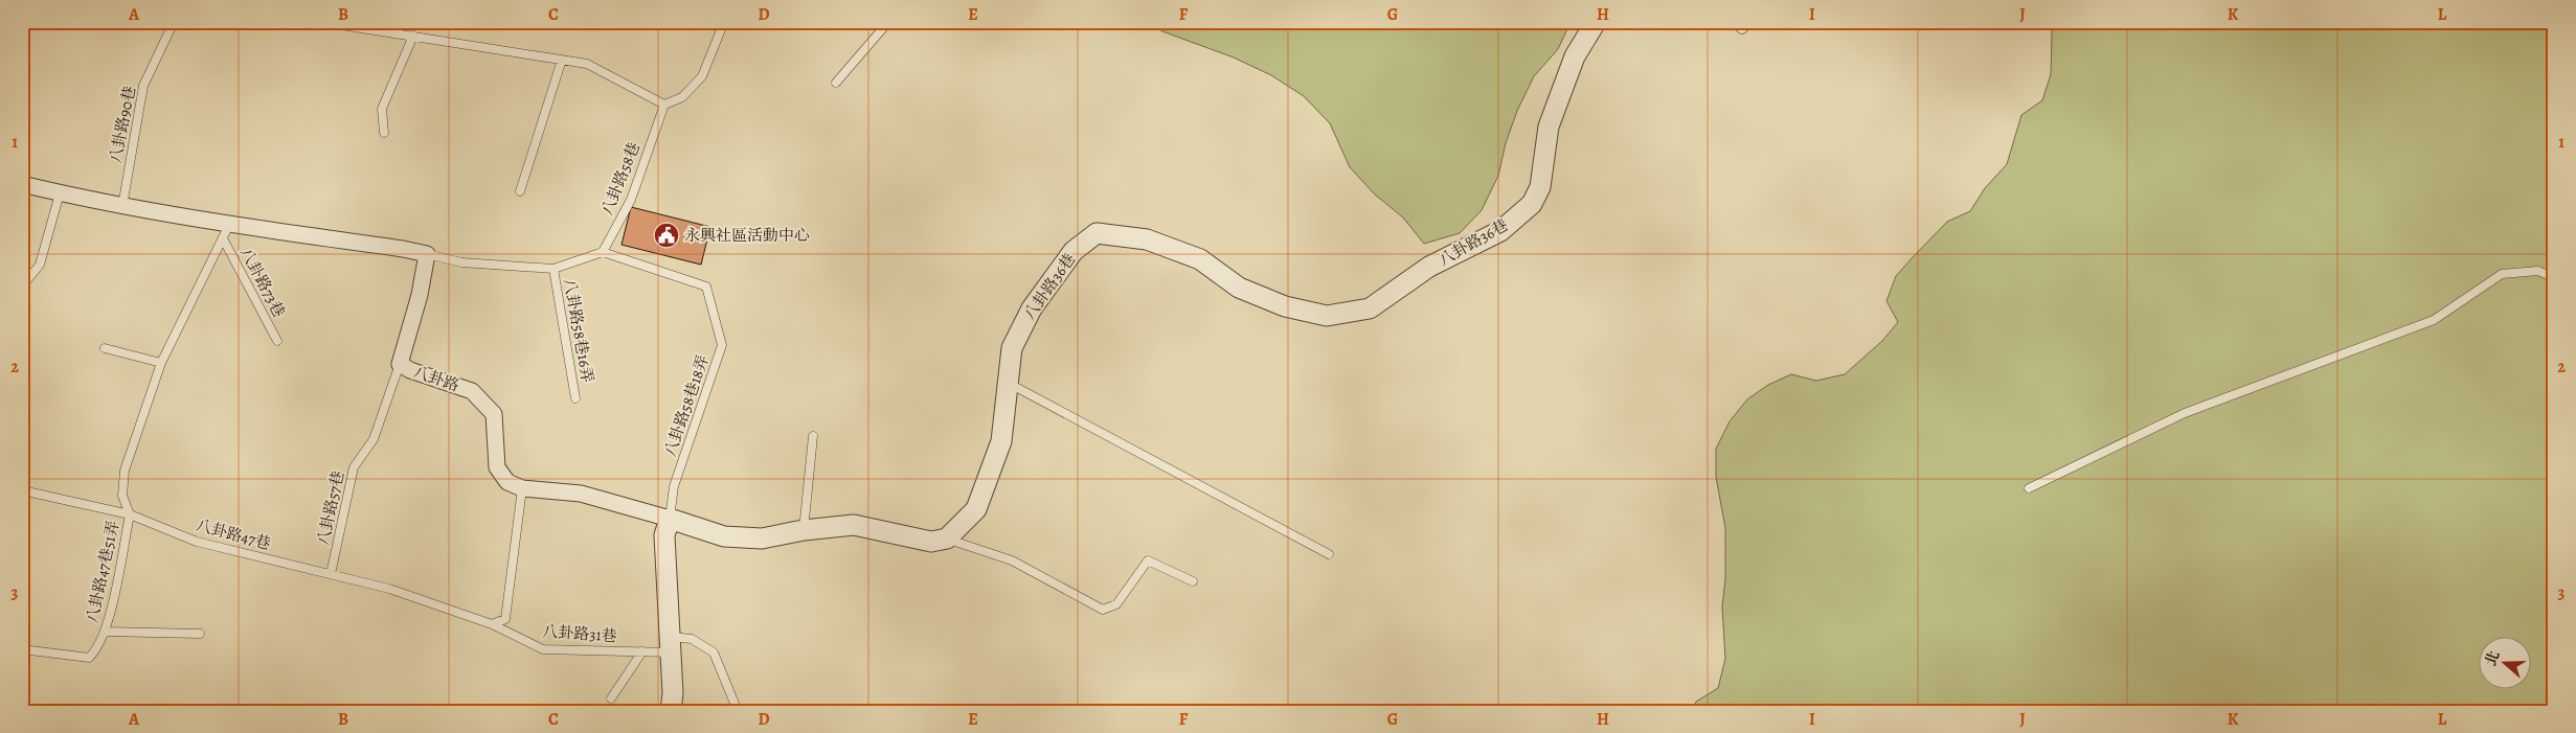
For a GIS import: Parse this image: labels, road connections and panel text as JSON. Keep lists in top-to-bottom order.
{
  "streets": {
    "street": ["八卦路36巷", "八卦路"],
    "lane": [
      "八卦路90巷",
      "八卦路58巷",
      "八卦路73巷",
      "八卦路58巷16弄",
      "八卦路58巷18弄",
      "八卦路57巷",
      "八卦路47巷",
      "八卦路47巷51弄",
      "八卦路31巷"
    ]
  },
  "crossings": [
    ["八卦路58巷", "八卦路58巷18弄"],
    ["八卦路", "八卦路57巷"],
    ["八卦路57巷", "八卦路47巷"],
    ["八卦路47巷", "八卦路47巷51弄"],
    ["八卦路47巷", "八卦路31巷"]
  ],
  "places": {
    "public building": ["永興社區活動中心"]
  },
  "north": "left",
  "grid": {
    "columns": [
      "A",
      "B",
      "C",
      "D",
      "E",
      "F",
      "G",
      "H",
      "I",
      "J",
      "K",
      "L"
    ],
    "rows": ["1", "2", "3"]
  }
}
